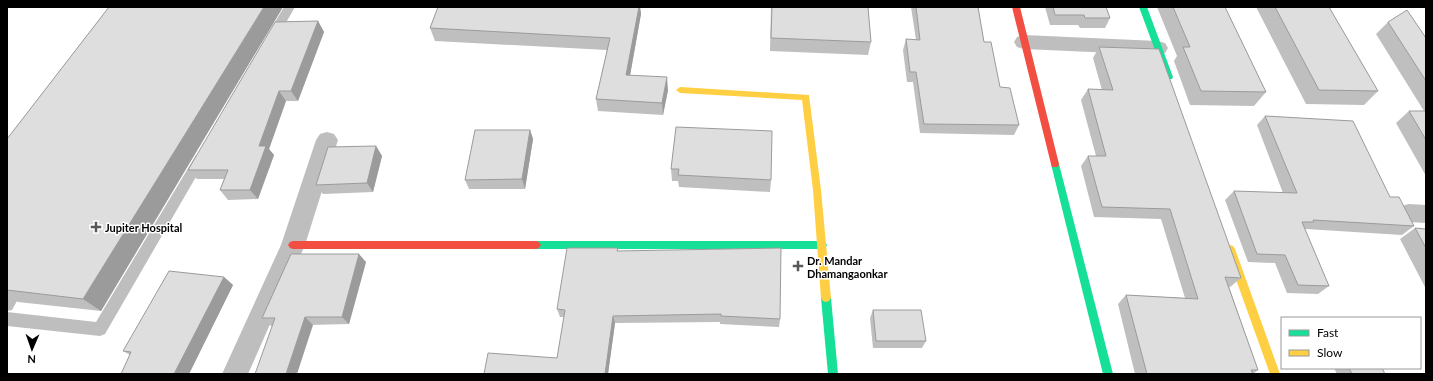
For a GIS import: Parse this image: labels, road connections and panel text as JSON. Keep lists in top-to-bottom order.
{
  "places": {
    "health": ["Jupiter Hospital", "Dr. Mandar Dhamangaonkar"]
  },
  "legend": ["Fast", "Slow"],
  "north": "bottom"
}
